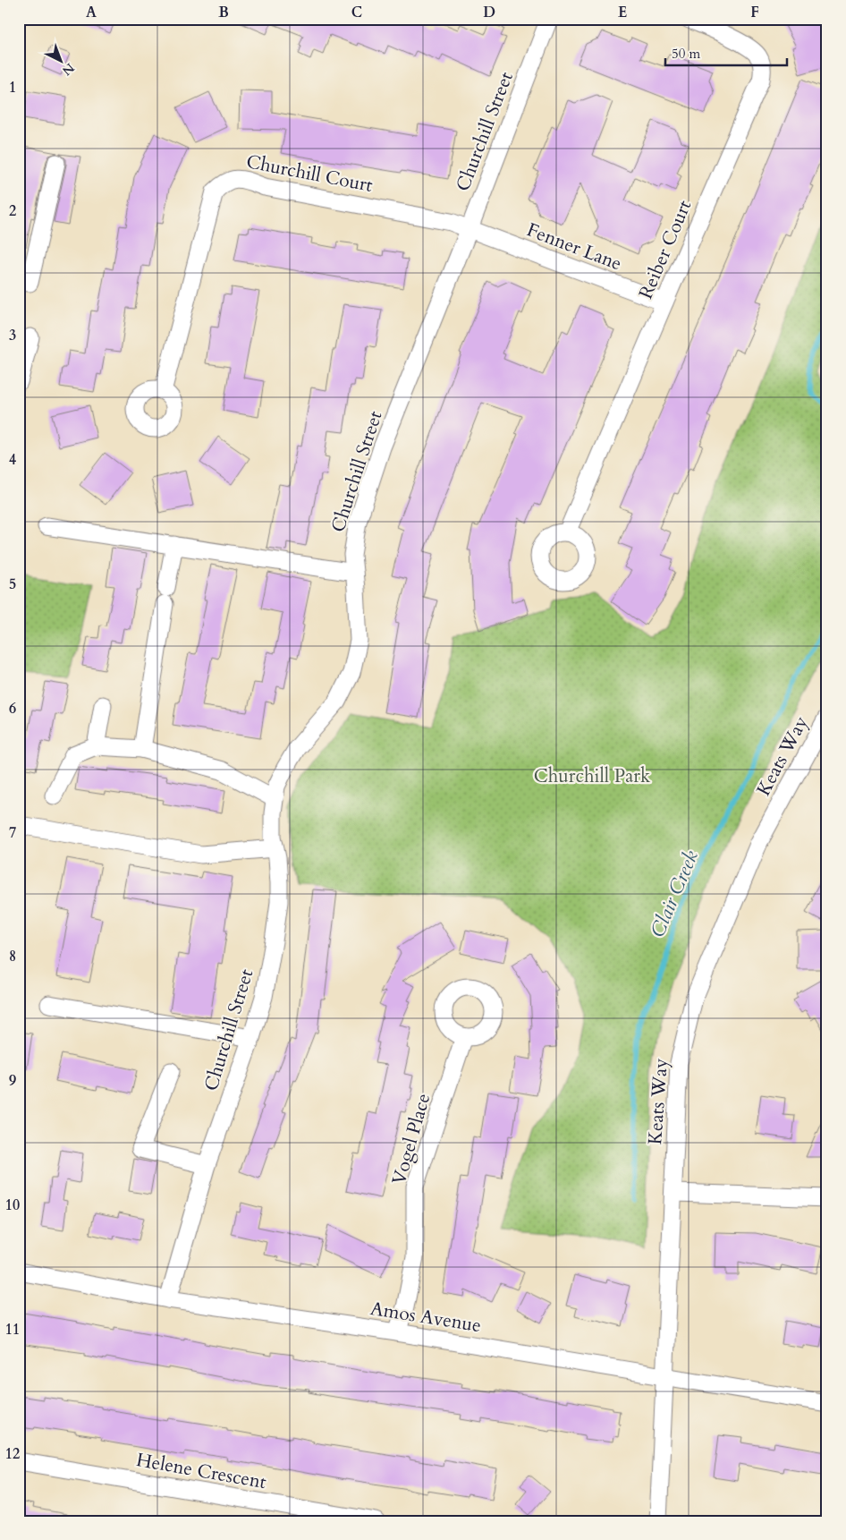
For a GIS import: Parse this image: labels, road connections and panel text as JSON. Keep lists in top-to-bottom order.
{
  "streets": {
    "street": [
      "Churchill Street",
      "Churchill Court",
      "Fenner Lane",
      "Reiber Court",
      "Keats Way",
      "Vogel Place",
      "Amos Avenue",
      "Helene Crescent"
    ]
  },
  "crossings": [
    ["Churchill Street", "Churchill Court"],
    ["Churchill Street", "Fenner Lane"],
    ["Churchill Street", "Amos Avenue"],
    ["Churchill Court", "Fenner Lane"],
    ["Fenner Lane", "Reiber Court"],
    ["Keats Way", "Amos Avenue"],
    ["Vogel Place", "Amos Avenue"]
  ],
  "water": ["Clair Creek"],
  "parks": ["Churchill Park"],
  "scale_bar": "50 m",
  "north": "bottom right",
  "grid": {
    "columns": [
      "A",
      "B",
      "C",
      "D",
      "E",
      "F"
    ],
    "rows": [
      "1",
      "2",
      "3",
      "4",
      "5",
      "6",
      "7",
      "8",
      "9",
      "10",
      "11",
      "12"
    ]
  }
}
